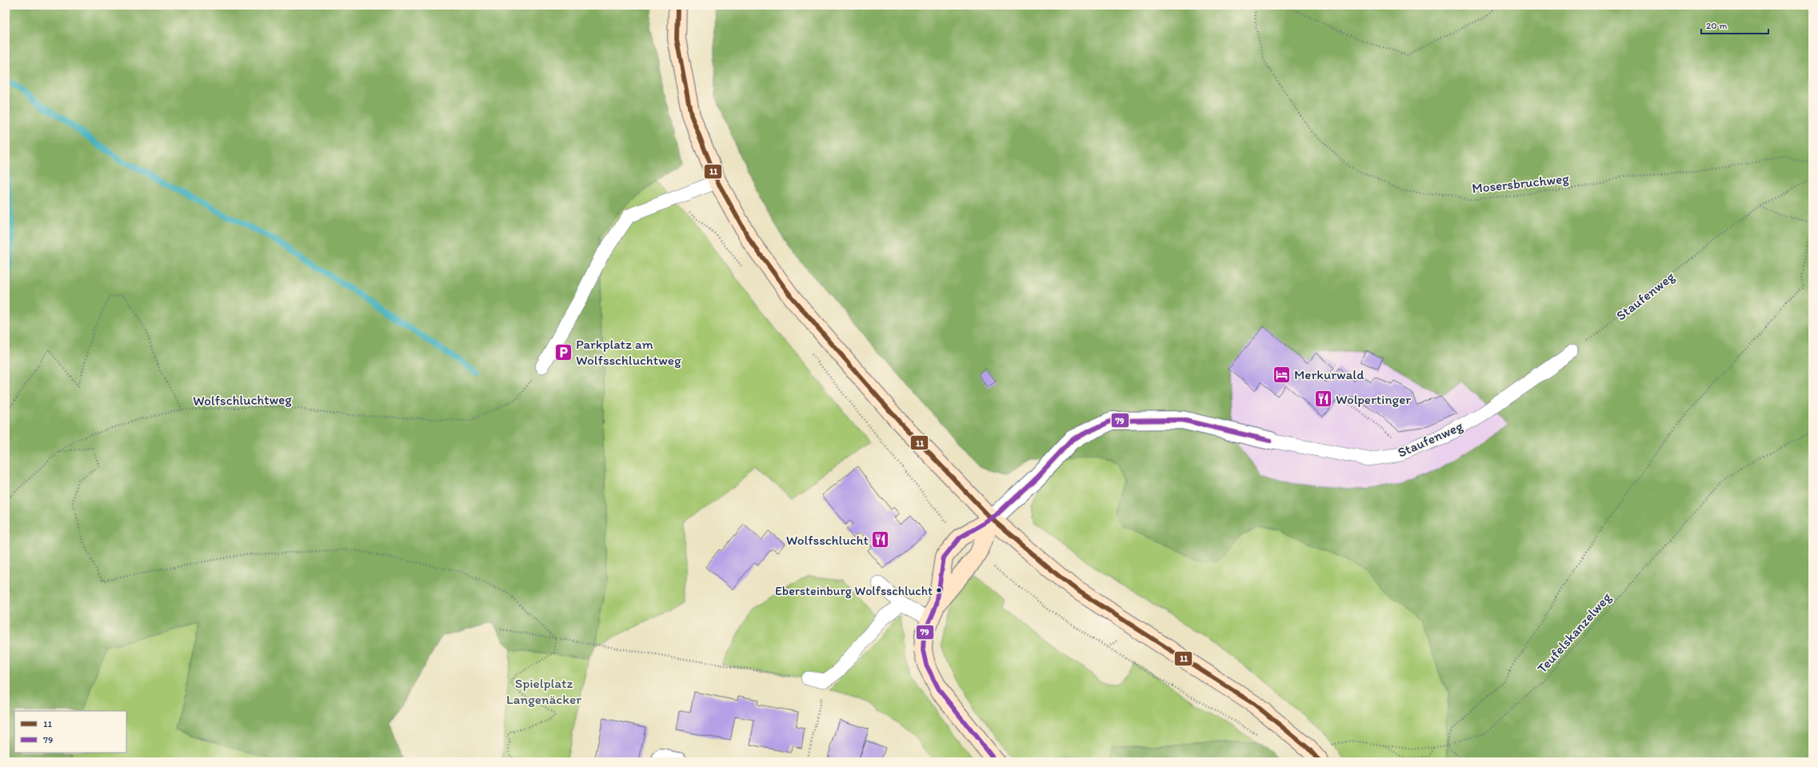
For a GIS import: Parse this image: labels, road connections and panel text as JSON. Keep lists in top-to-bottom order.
{
  "streets": {
    "street": ["Staufenweg"],
    "path": ["Mosersbruchweg", "Wolfschluchtweg", "Teufelskanzelweg"]
  },
  "parks": ["Spielplatz Langenäcker"],
  "places": {
    "parking": ["Parkplatz am Wolfsschluchtweg"],
    "hotel": ["Merkurwald"],
    "restaurant": ["Wolpertinger", "Wolfsschlucht"],
    "other": ["Ebersteinburg Wolfsschlucht"]
  },
  "lines": ["transit line 11", "transit line 79"],
  "legend": ["11", "79"],
  "scale_bar": "20 m"
}
